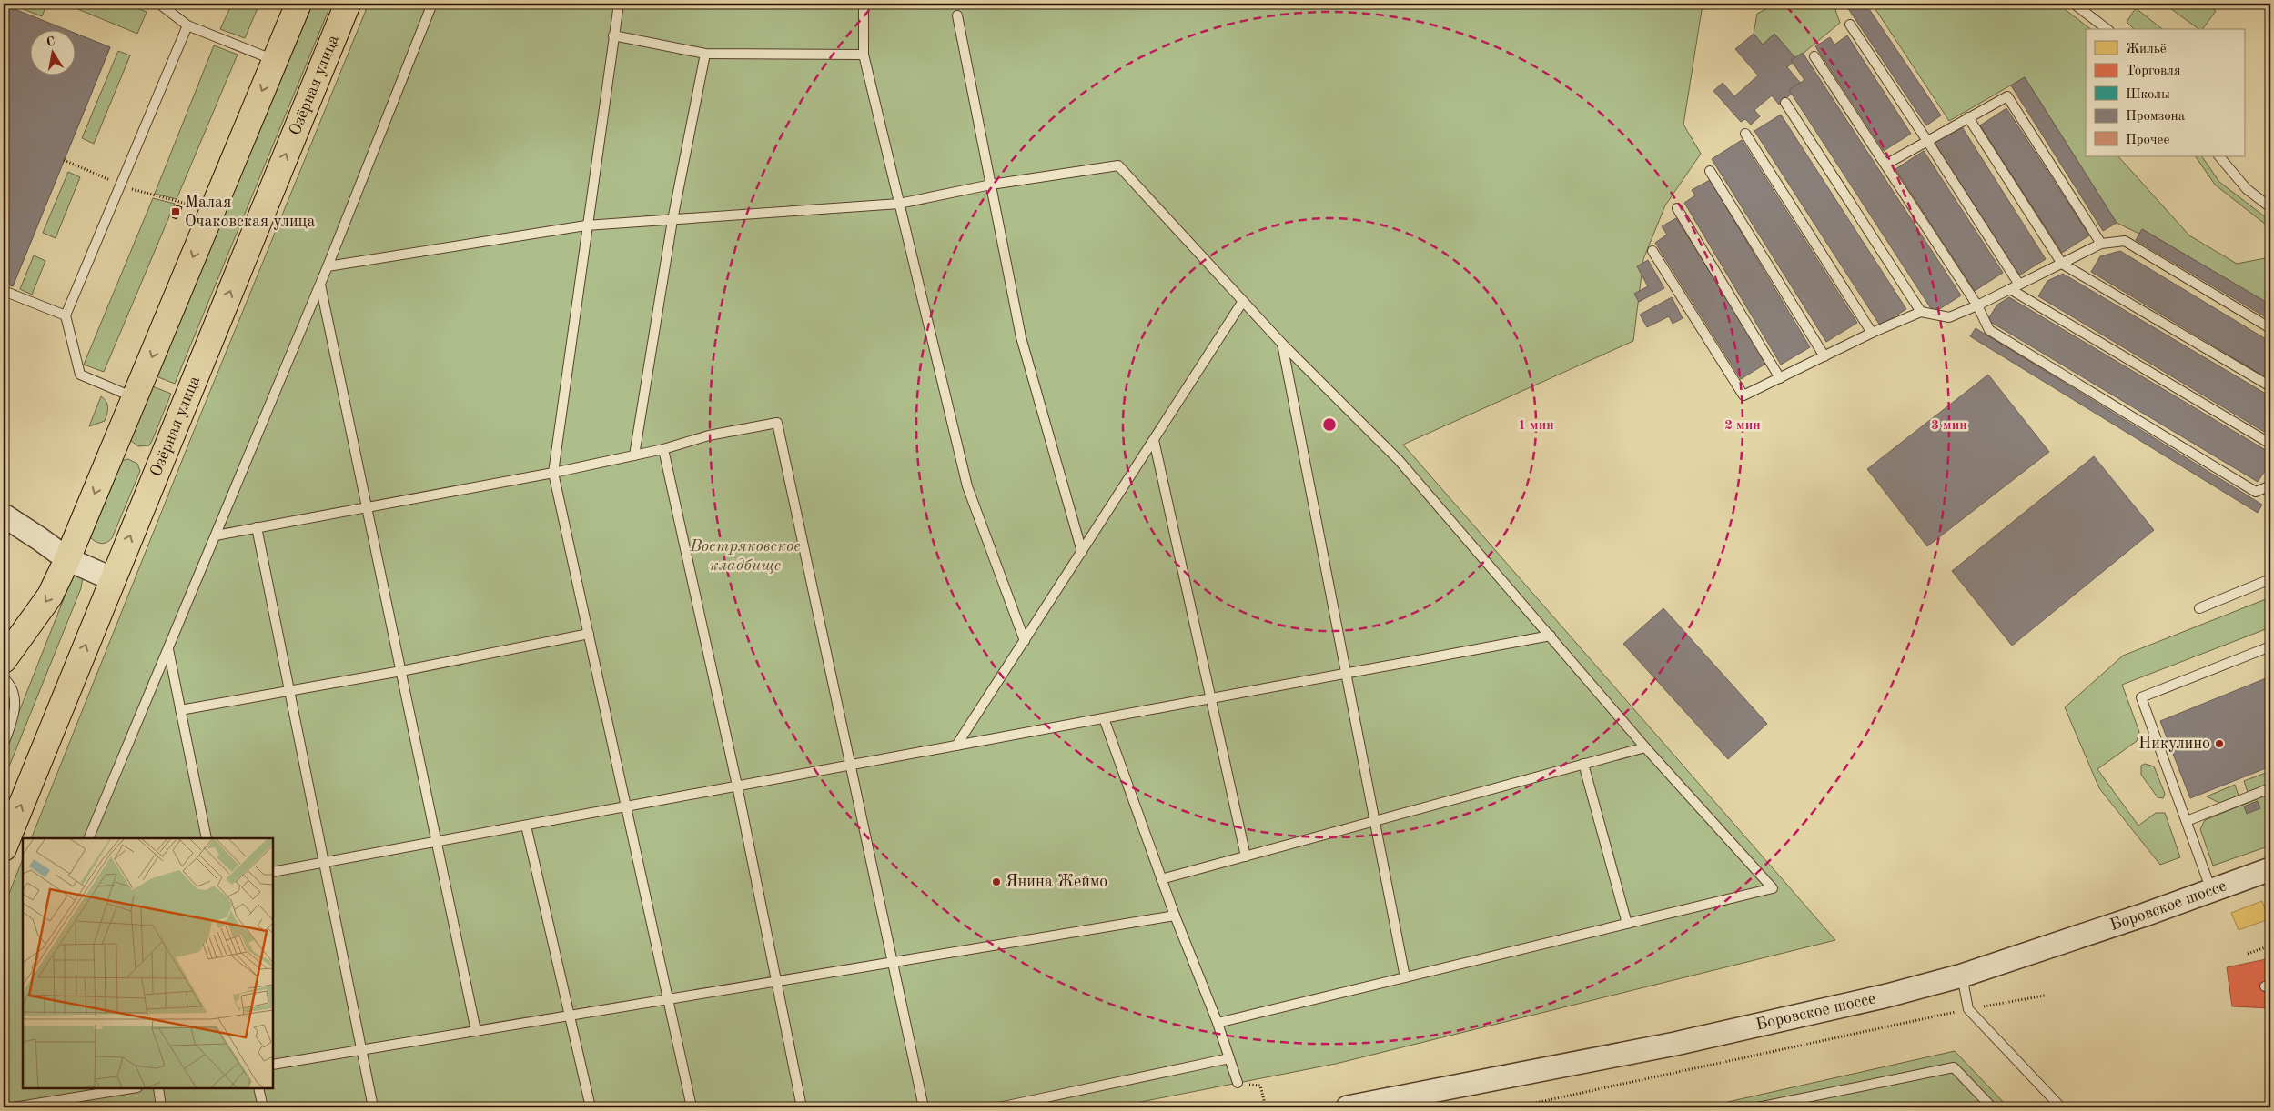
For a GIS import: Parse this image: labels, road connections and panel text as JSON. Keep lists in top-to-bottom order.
{
  "streets": {
    "main road": ["Озёрная улица"],
    "street": ["Боровское шоссе"]
  },
  "parks": ["Востряковское кладбище"],
  "places": {
    "transit": ["Малая Очаковская улица"],
    "other": ["Никулино", "Янина Жеймо"]
  },
  "legend": [
    "Жильё",
    "Торговля",
    "Школы",
    "Промзона",
    "Прочее"
  ],
  "north": "top",
  "rings": ["1 мин", "2 мин", "3 мин"]
}
